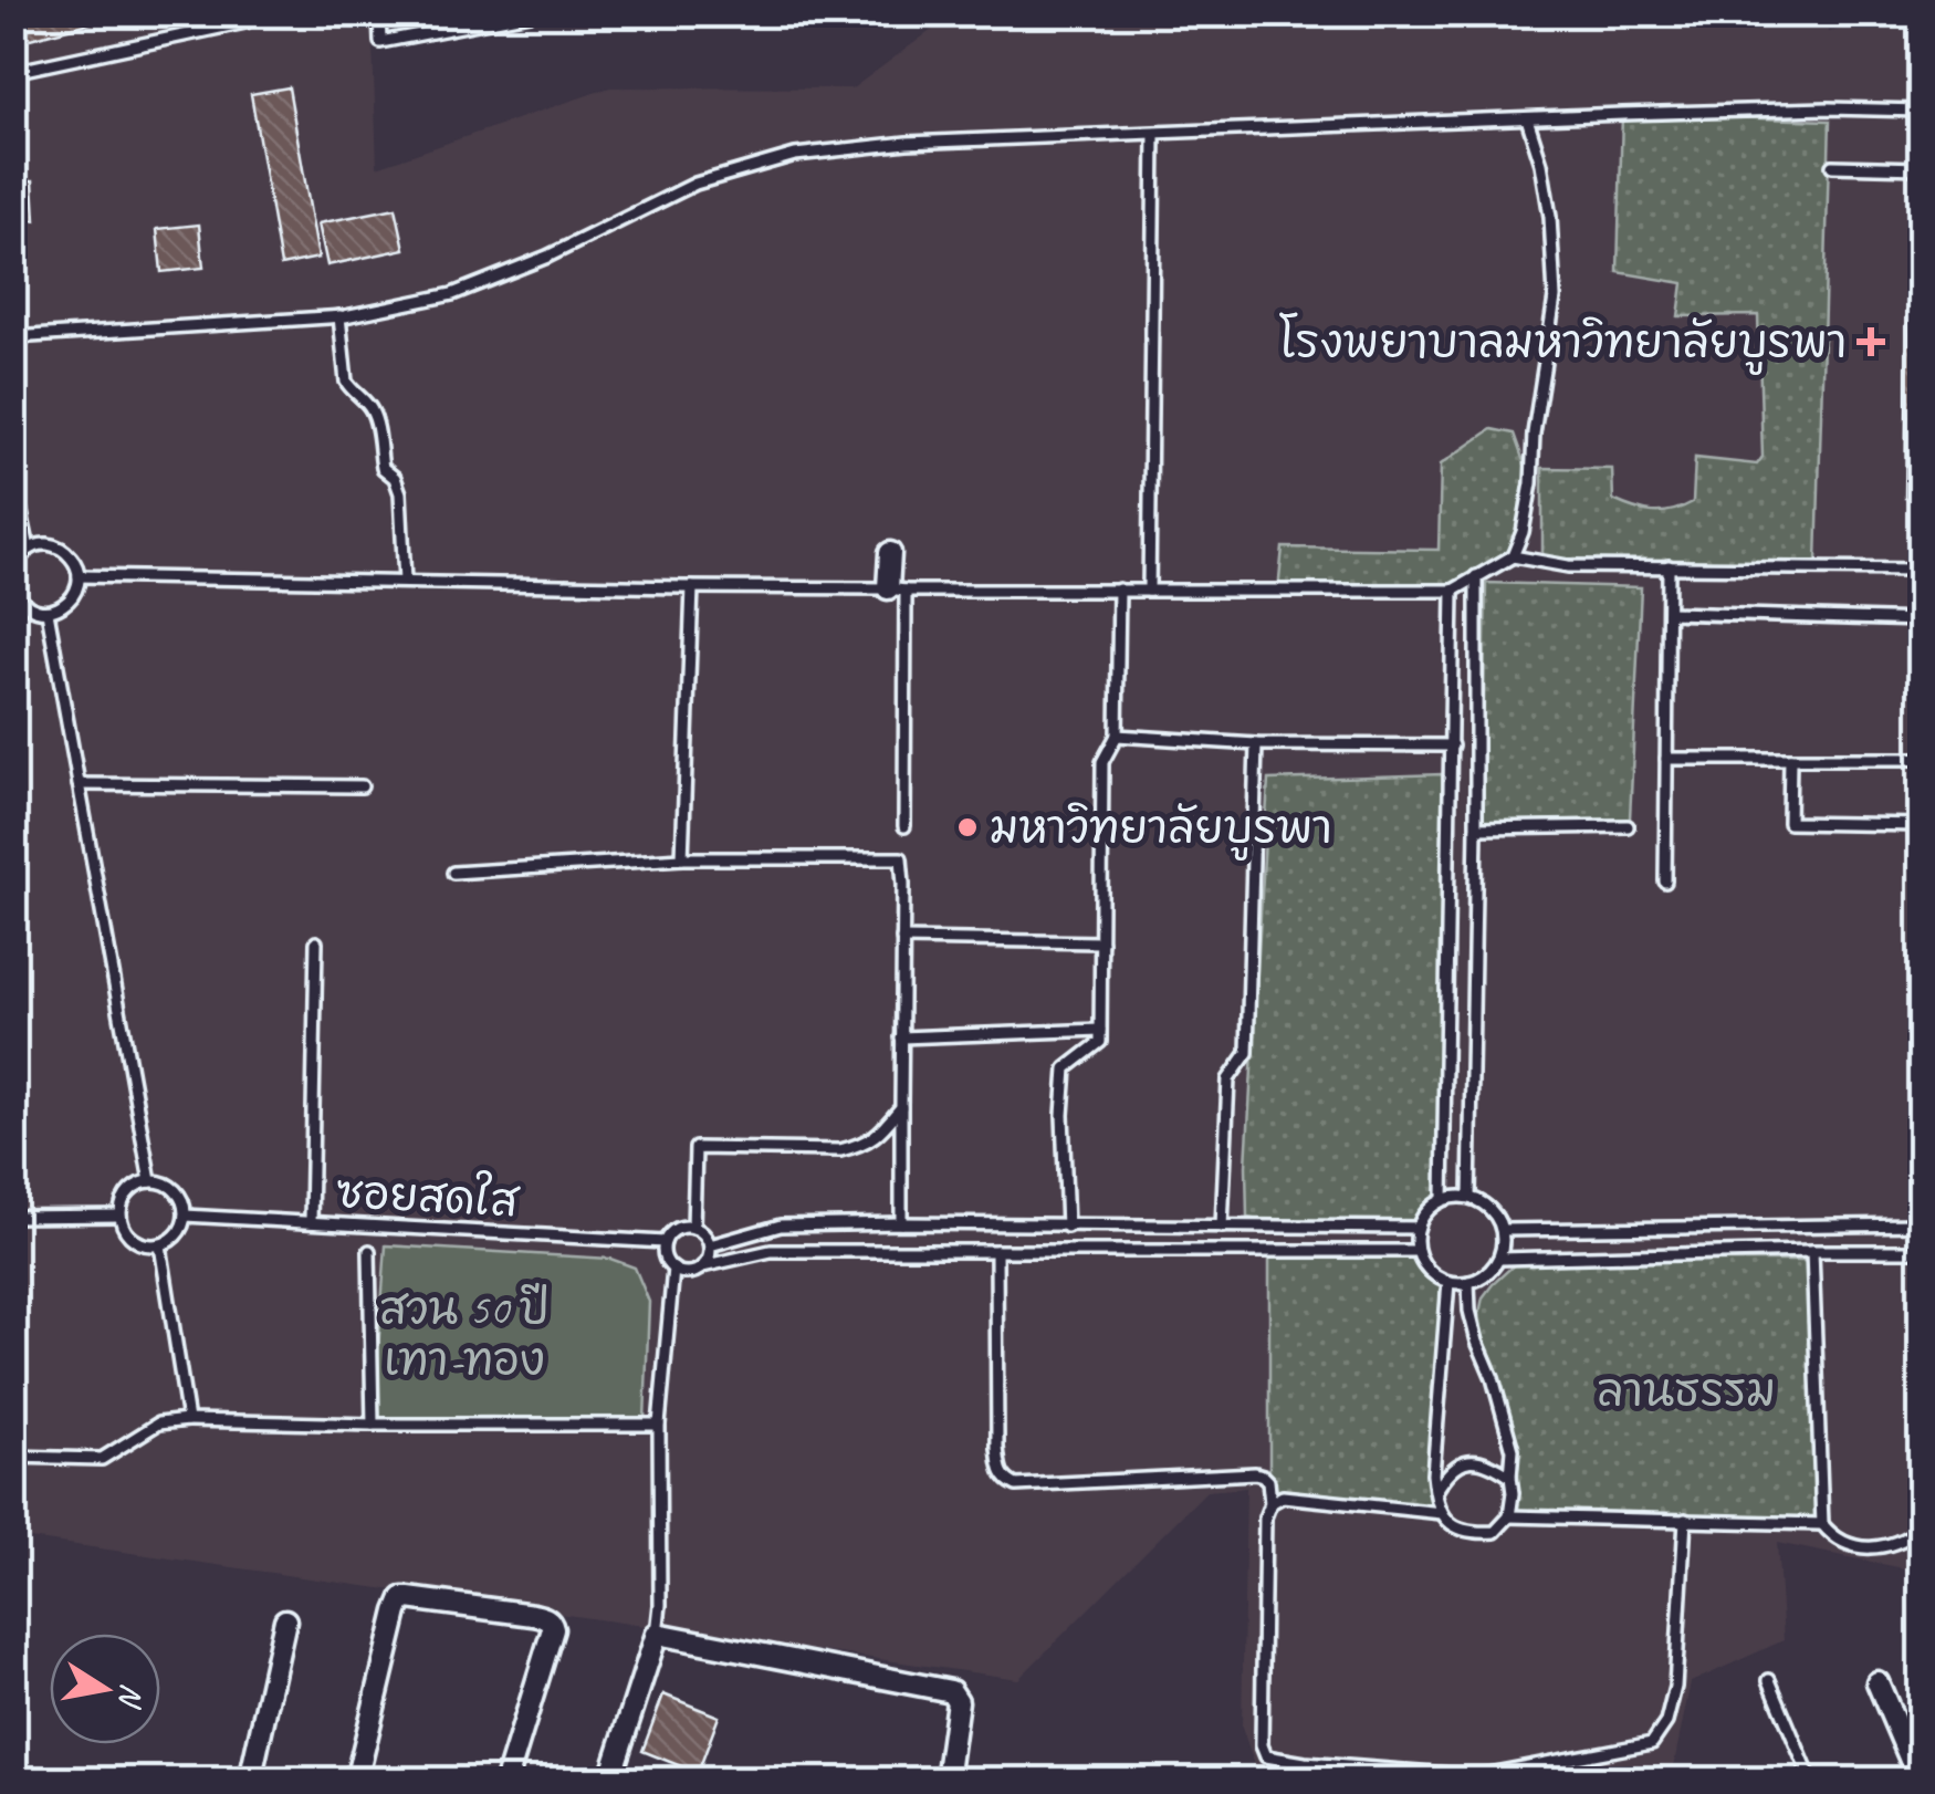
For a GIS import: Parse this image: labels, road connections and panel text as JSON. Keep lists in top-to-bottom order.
{
  "streets": {
    "lane": ["ซอยสดใส"]
  },
  "parks": ["สวน 50 ปี เทา-ทอง", "ลานธรรม"],
  "places": {
    "health": ["โรงพยาบาลมหาวิทยาลัยบูรพา"],
    "other": ["มหาวิทยาลัยบูรพา"]
  },
  "north": "right"
}
